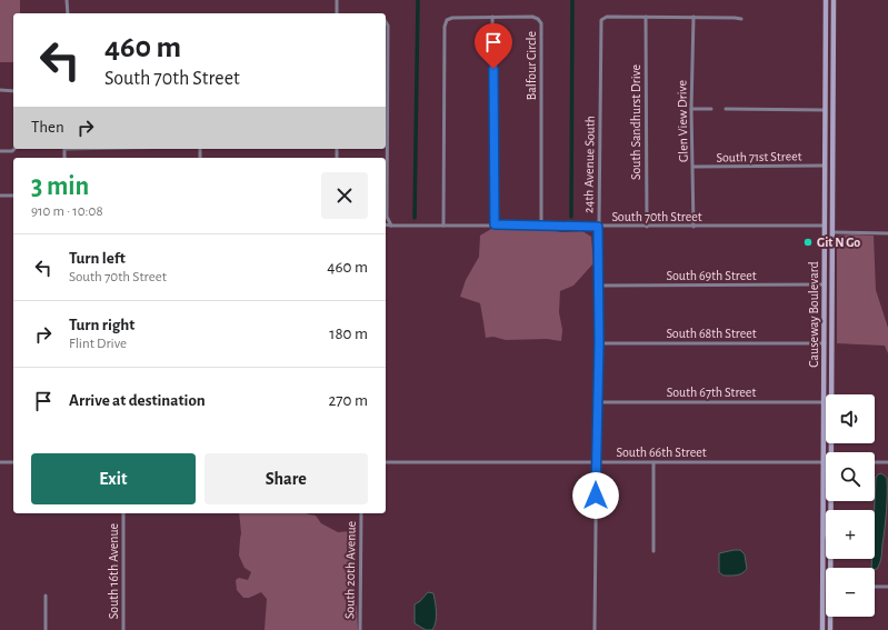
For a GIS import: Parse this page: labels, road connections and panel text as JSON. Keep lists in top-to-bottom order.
{
  "streets": {
    "main road": ["Causeway Boulevard"],
    "street": [
      "Balfour Circle",
      "Glen View Drive",
      "South Sandhurst Drive",
      "South 71st Street",
      "24th Avenue South",
      "South 70th Street",
      "South 69th Street",
      "South 68th Street",
      "South 67th Street",
      "South 66th Street",
      "South 20th Avenue",
      "South 16th Avenue"
    ]
  },
  "crossings": [
    ["Balfour Circle", "South 70th Street"],
    ["Glen View Drive", "South 71st Street"],
    ["Glen View Drive", "South 70th Street"],
    ["South Sandhurst Drive", "24th Avenue South"],
    ["South Sandhurst Drive", "South 70th Street"],
    ["South 71st Street", "Causeway Boulevard"],
    ["24th Avenue South", "South 70th Street"],
    ["24th Avenue South", "South 69th Street"],
    ["24th Avenue South", "South 68th Street"],
    ["24th Avenue South", "South 67th Street"],
    ["24th Avenue South", "South 66th Street"],
    ["South 70th Street", "Causeway Boulevard"],
    ["South 69th Street", "Causeway Boulevard"],
    ["Causeway Boulevard", "South 68th Street"],
    ["Causeway Boulevard", "South 67th Street"],
    ["Causeway Boulevard", "South 66th Street"]
  ],
  "places": ["Git N Go"],
  "page": {
    "turn": ["460 m", "South 70th Street"],
    "then": "Then",
    "heading": ["3 min", "910 m · 10:08"],
    "list": [
      {
        "name": "Turn left",
        "note": "South 70th Street",
        "value": "460 m"
      },
      {
        "name": "Turn right",
        "note": "Flint Drive",
        "value": "180 m"
      },
      {
        "name": "Arrive at destination",
        "value": "270 m"
      }
    ],
    "map_buttons": ["+", "−"],
    "buttons": ["Exit", "Share"]
  }
}
